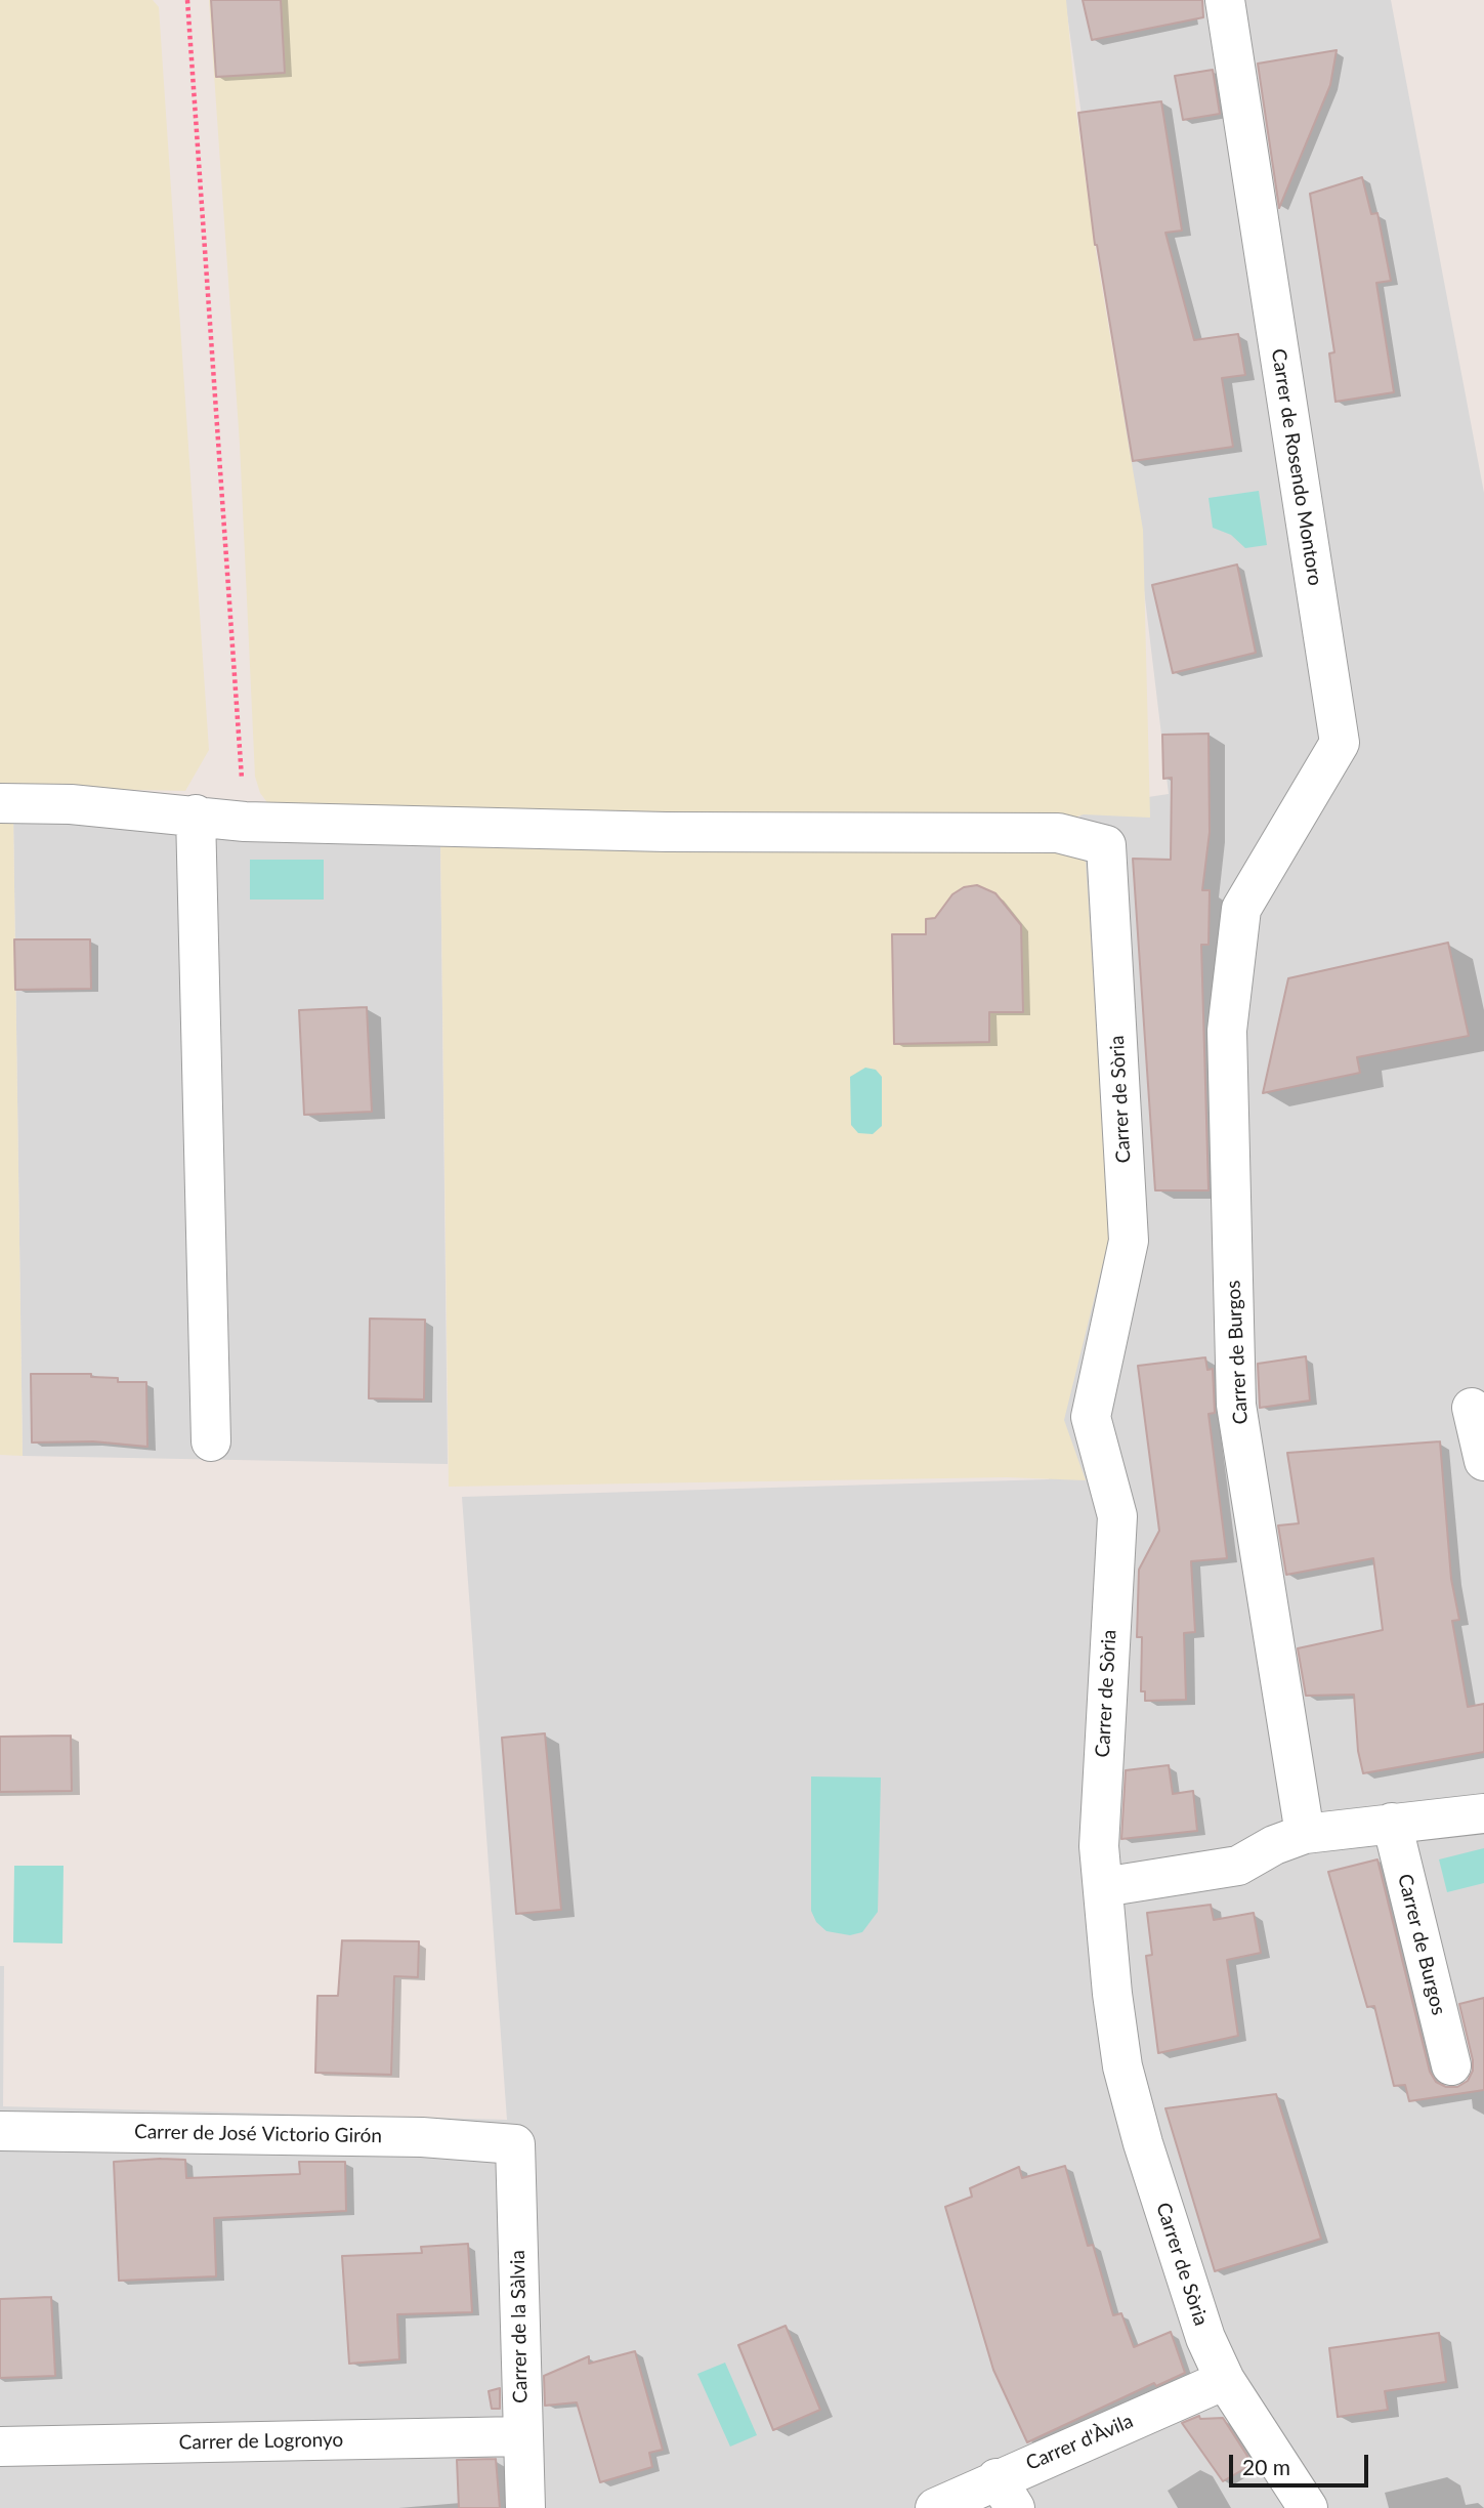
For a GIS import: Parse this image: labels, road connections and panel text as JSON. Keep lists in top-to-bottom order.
{
  "streets": {
    "street": [
      "Carrer de Rosendo Montoro",
      "Carrer de Sòria",
      "Carrer de Burgos",
      "Carrer de José Victorio Girón",
      "Carrer de la Sàlvia",
      "Carrer de Logronyo",
      "Carrer d'Àvila"
    ]
  },
  "crossings": [
    ["Carrer de Rosendo Montoro", "Carrer de Burgos"],
    ["Carrer de Sòria", "Carrer d'Àvila"],
    ["Carrer de José Victorio Girón", "Carrer de la Sàlvia"],
    ["Carrer de la Sàlvia", "Carrer de Logronyo"]
  ],
  "scale_bar": "20 m"
}
